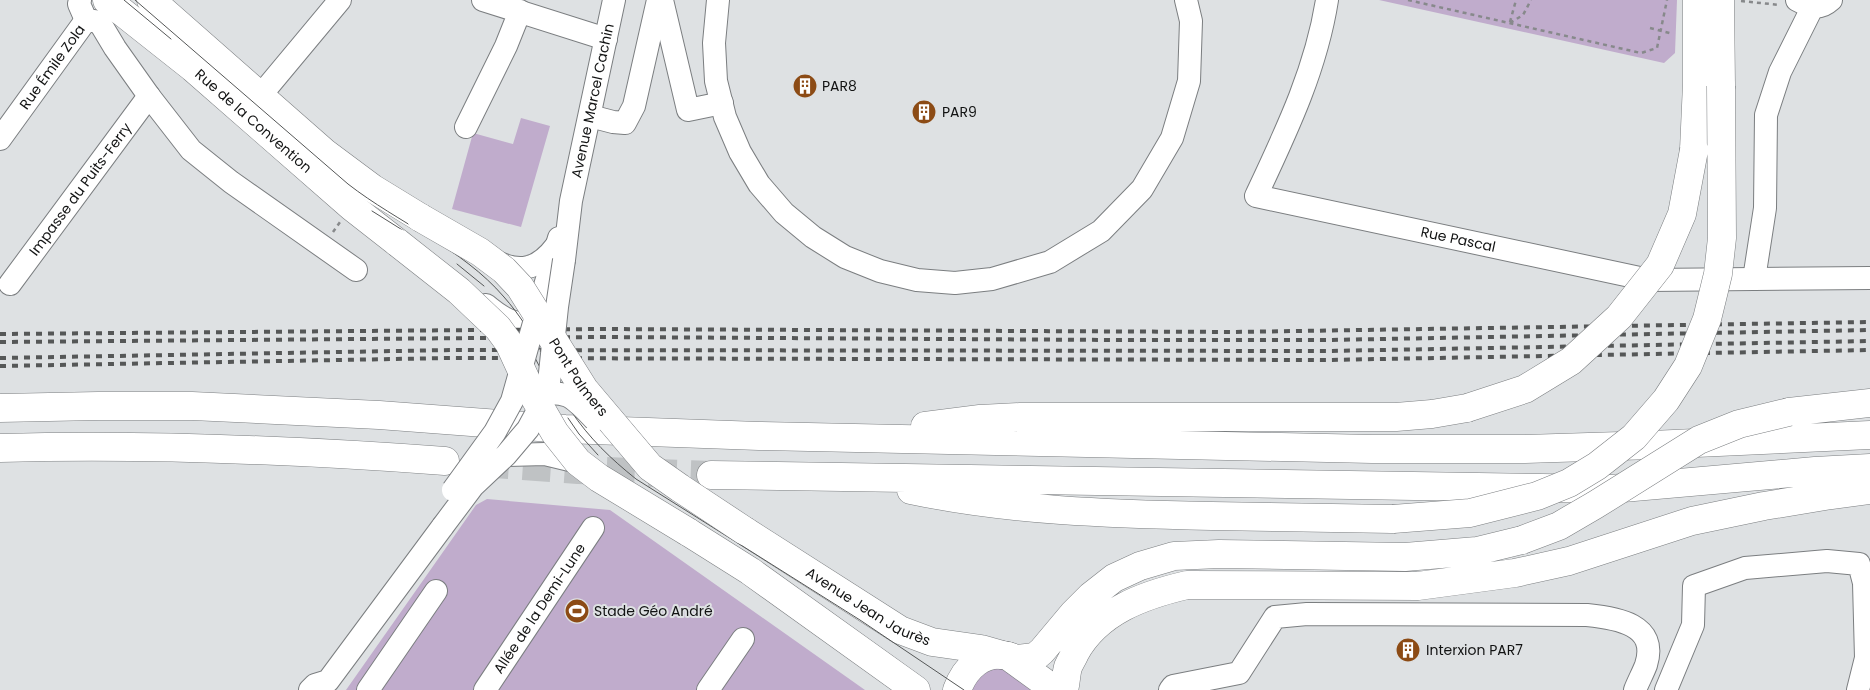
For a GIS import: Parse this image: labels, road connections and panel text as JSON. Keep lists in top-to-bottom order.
{
  "streets": {
    "main road": ["Rue de la Convention", "Pont Palmers", "Avenue Jean Jaurès"],
    "street": [
      "Rue Émile Zola",
      "Avenue Marcel Cachin",
      "Impasse du Puits-Ferry",
      "Rue Pascal",
      "Allée de la Demi-Lune"
    ]
  },
  "crossings": [
    ["Rue Émile Zola", "Rue de la Convention"],
    ["Avenue Marcel Cachin", "Pont Palmers"],
    ["Rue de la Convention", "Pont Palmers"],
    ["Pont Palmers", "Avenue Jean Jaurès"]
  ],
  "places": {
    "building": ["PAR8", "PAR9", "Interxion PAR7"],
    "sports": ["Stade Géo André"]
  }
}
